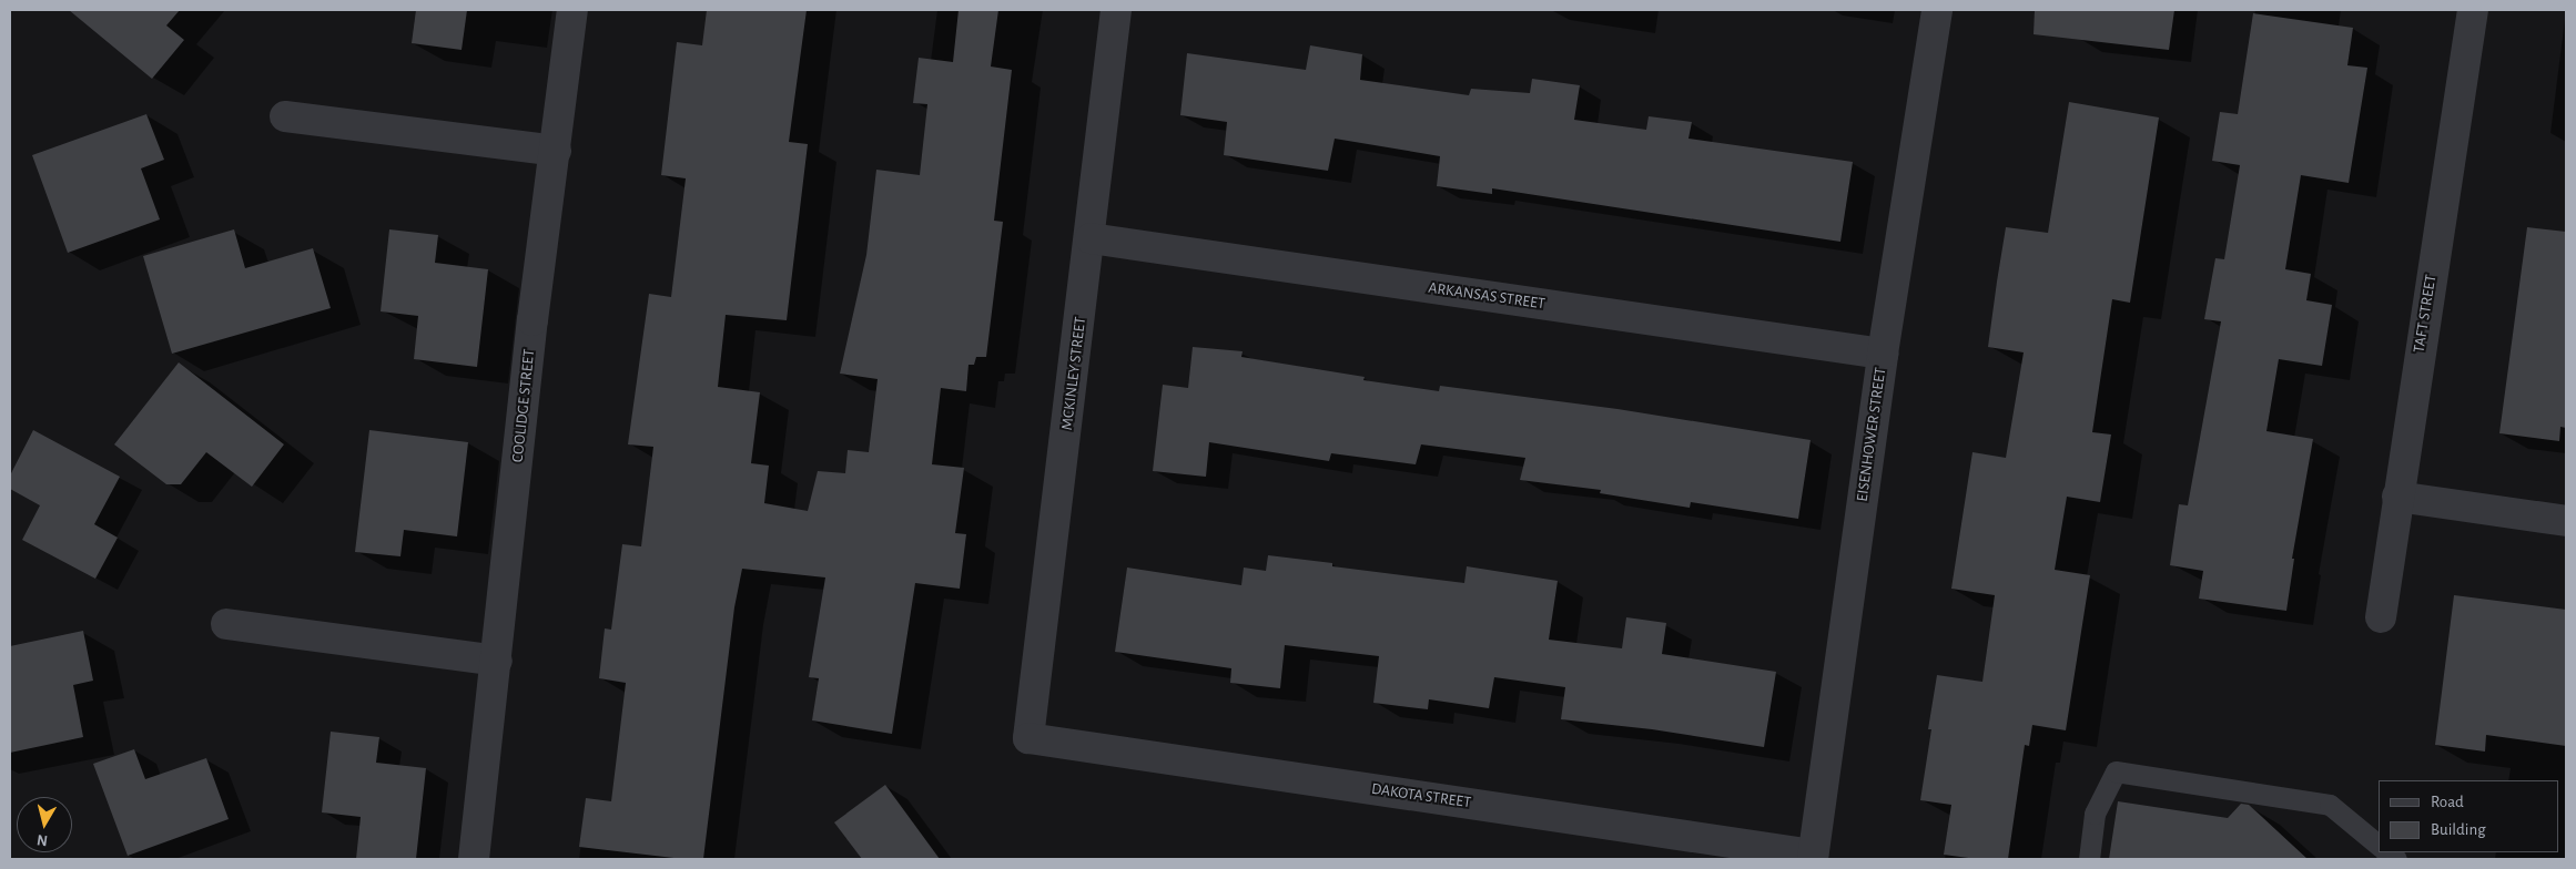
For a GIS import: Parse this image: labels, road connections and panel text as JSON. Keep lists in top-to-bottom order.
{
  "streets": {
    "street": [
      "ARKANSAS STREET",
      "TAFT STREET",
      "MCKINLEY STREET",
      "COOLIDGE STREET",
      "EISENHOWER STREET",
      "DAKOTA STREET"
    ]
  },
  "crossings": [
    ["ARKANSAS STREET", "MCKINLEY STREET"],
    ["ARKANSAS STREET", "EISENHOWER STREET"],
    ["MCKINLEY STREET", "DAKOTA STREET"],
    ["EISENHOWER STREET", "DAKOTA STREET"]
  ],
  "legend": ["Road", "Building"],
  "north": "bottom"
}
